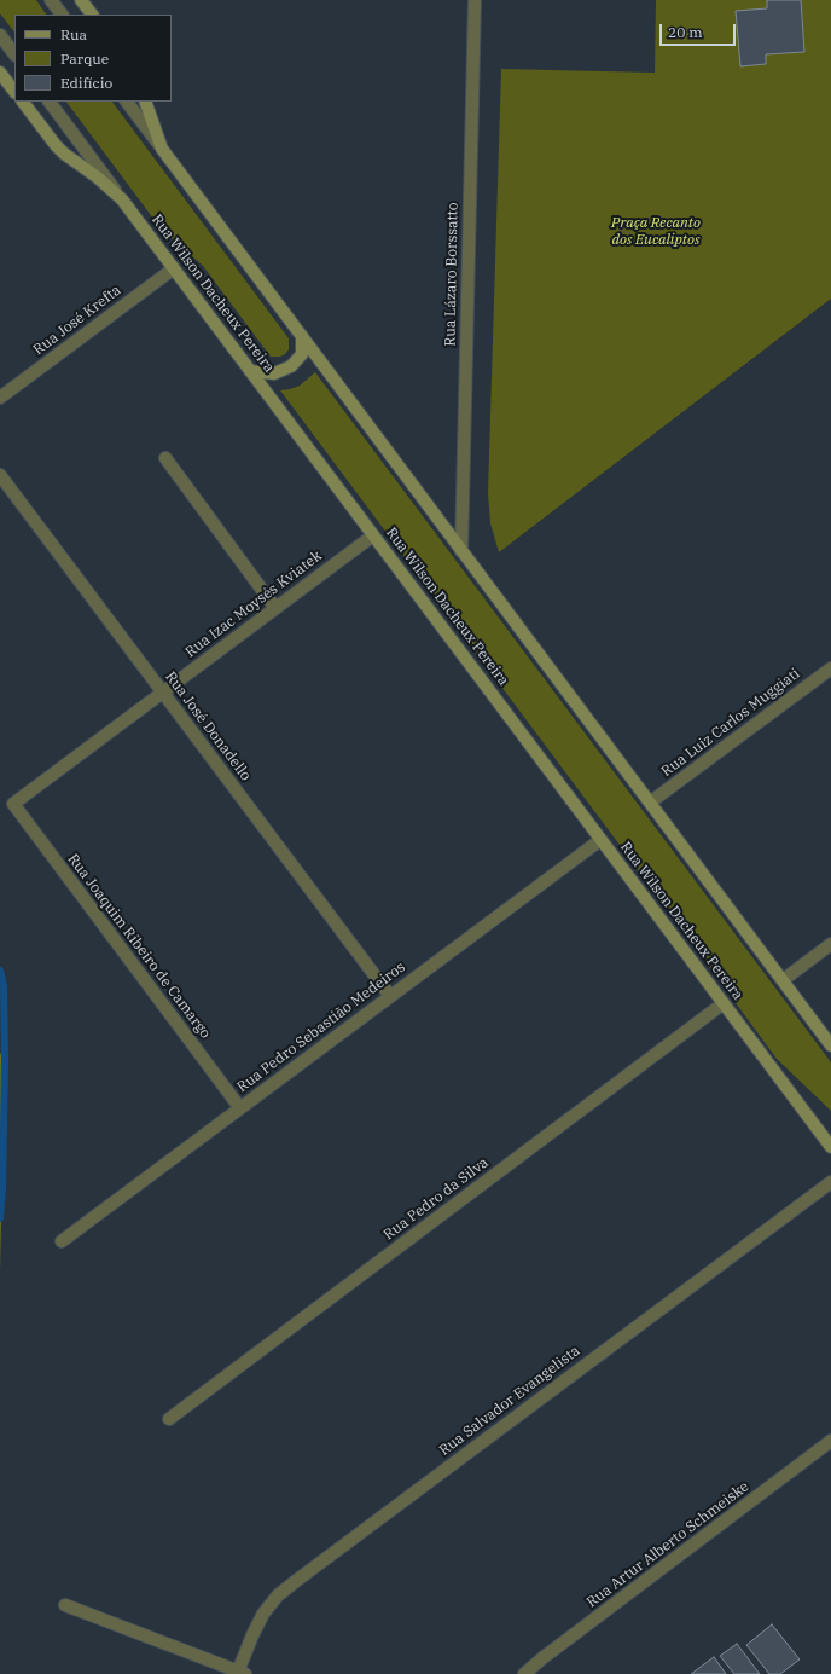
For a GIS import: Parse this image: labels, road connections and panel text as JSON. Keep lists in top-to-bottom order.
{
  "streets": {
    "main road": ["Rua Wilson Dacheux Pereira"],
    "street": [
      "Rua Lázaro Borssatto",
      "Rua José Krefta",
      "Rua Izac Moysés Kviatek",
      "Rua Luiz Carlos Muggiati",
      "Rua José Donadello",
      "Rua Joaquim Ribeiro de Camargo",
      "Rua Pedro Sebastião Medeiros",
      "Rua Pedro da Silva",
      "Rua Salvador Evangelista",
      "Rua Artur Alberto Schmeiske"
    ]
  },
  "crossings": [
    ["Rua Wilson Dacheux Pereira", "Rua José Krefta"],
    ["Rua Wilson Dacheux Pereira", "Rua Izac Moysés Kviatek"],
    ["Rua Wilson Dacheux Pereira", "Rua Pedro Sebastião Medeiros"],
    ["Rua Wilson Dacheux Pereira", "Rua Pedro da Silva"],
    ["Rua Izac Moysés Kviatek", "Rua José Donadello"],
    ["Rua Izac Moysés Kviatek", "Rua Joaquim Ribeiro de Camargo"],
    ["Rua José Donadello", "Rua Pedro Sebastião Medeiros"],
    ["Rua Joaquim Ribeiro de Camargo", "Rua Pedro Sebastião Medeiros"]
  ],
  "parks": ["Praça Recanto dos Eucaliptos"],
  "legend": ["Rua", "Parque", "Edifício"],
  "scale_bar": "20 m"
}
